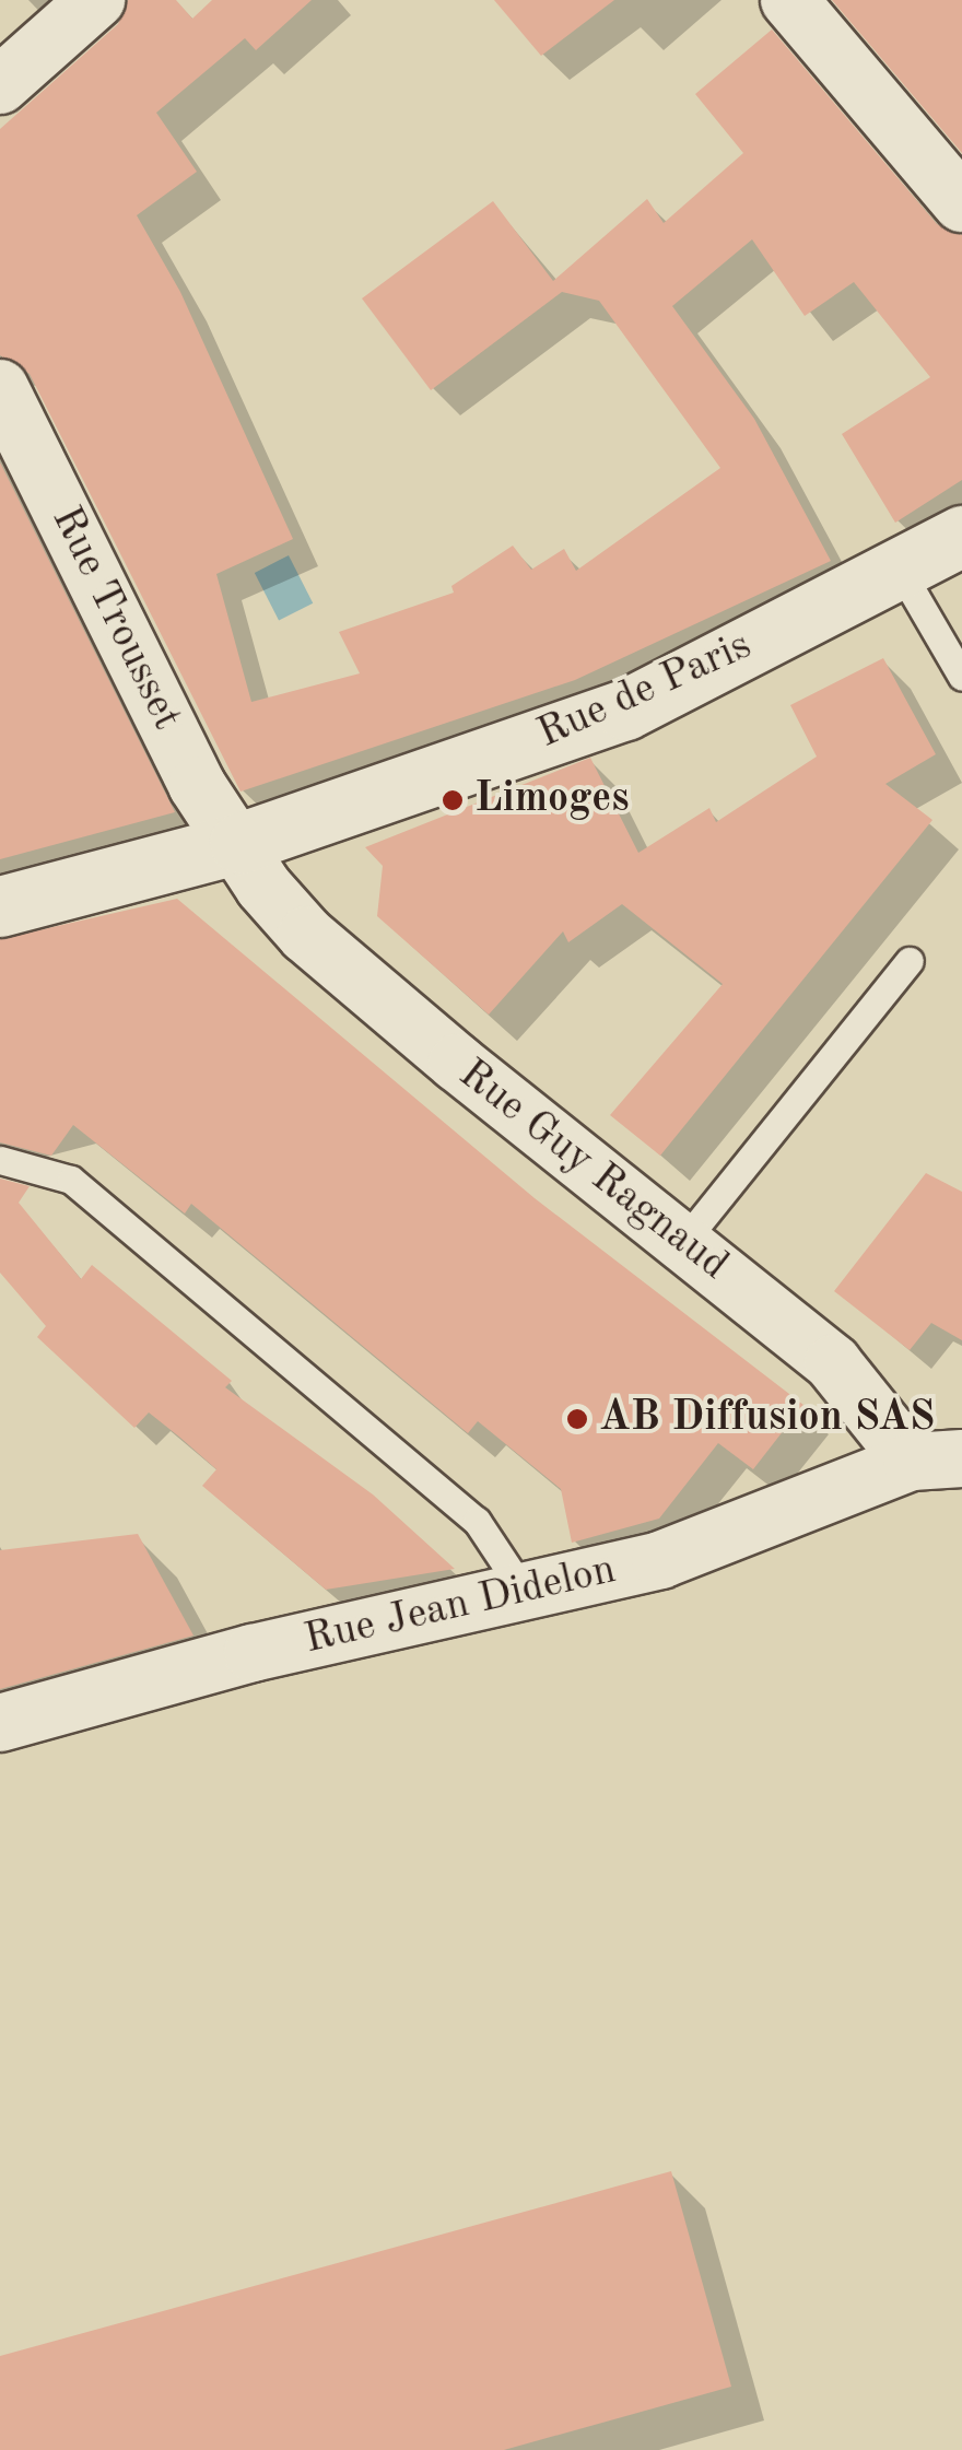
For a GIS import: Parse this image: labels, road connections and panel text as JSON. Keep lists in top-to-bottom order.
{
  "streets": {
    "street": [
      "Rue Trousset",
      "Rue de Paris",
      "Rue Guy Ragnaud",
      "Rue Jean Didelon"
    ]
  },
  "crossings": [
    ["Rue Trousset", "Rue de Paris"],
    ["Rue Trousset", "Rue Guy Ragnaud"],
    ["Rue de Paris", "Rue Guy Ragnaud"],
    ["Rue Guy Ragnaud", "Rue Jean Didelon"]
  ],
  "places": ["Limoges", "AB Diffusion SAS"]
}
